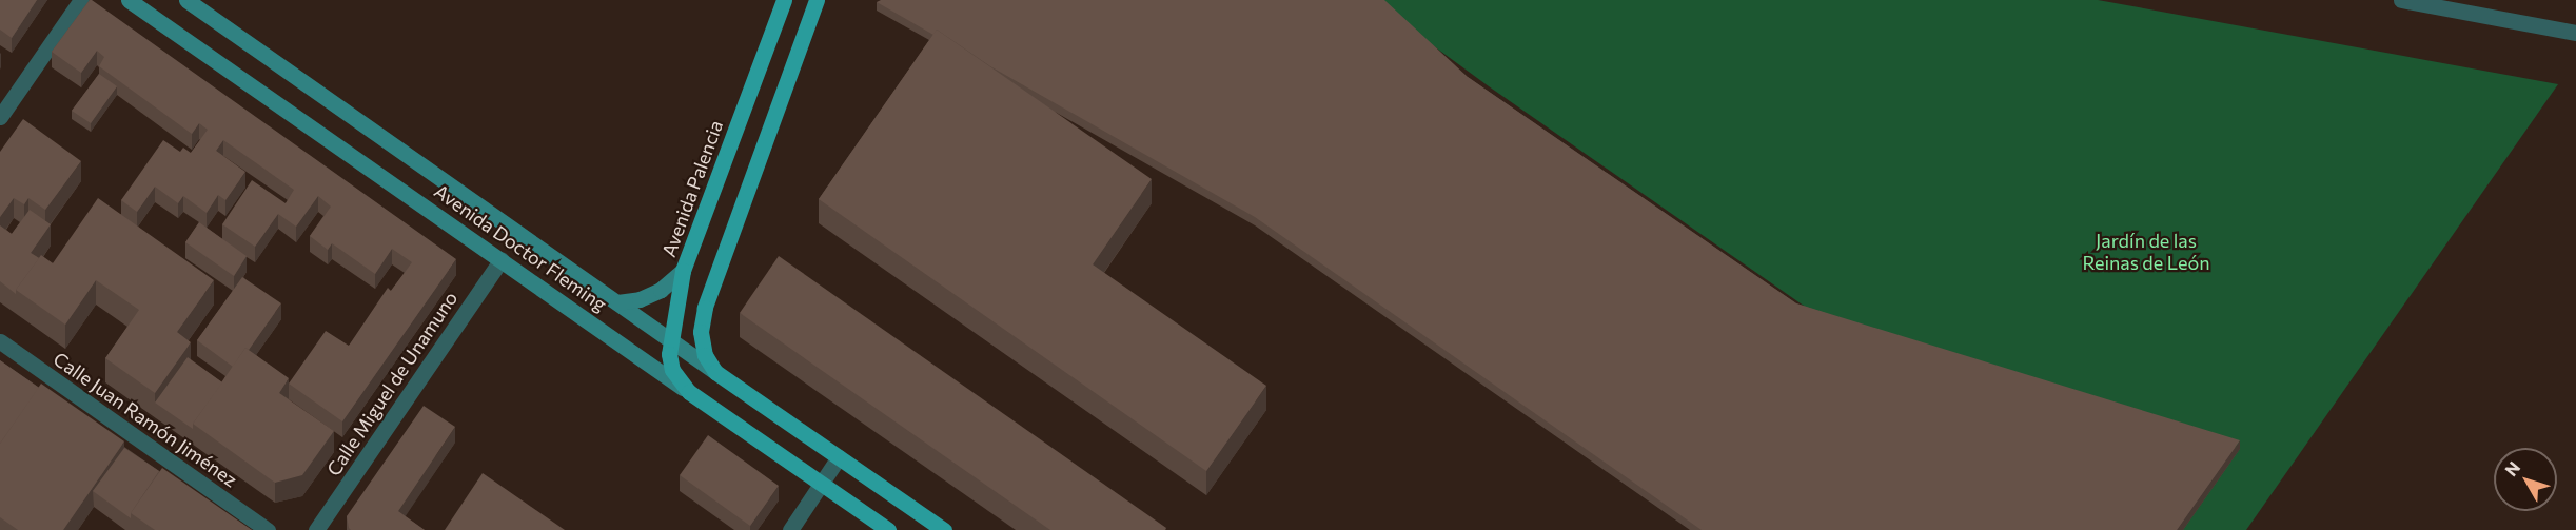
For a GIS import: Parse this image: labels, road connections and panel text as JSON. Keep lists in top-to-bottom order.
{
  "streets": {
    "main road": ["Avenida Palencia", "Avenida Doctor Fleming"],
    "street": ["Calle Miguel de Unamuno", "Calle Juan Ramón Jiménez"]
  },
  "crossings": [
    ["Avenida Palencia", "Avenida Doctor Fleming"],
    ["Avenida Doctor Fleming", "Calle Miguel de Unamuno"]
  ],
  "parks": ["Jardín de las Reinas de León"],
  "north": "top left"
}
